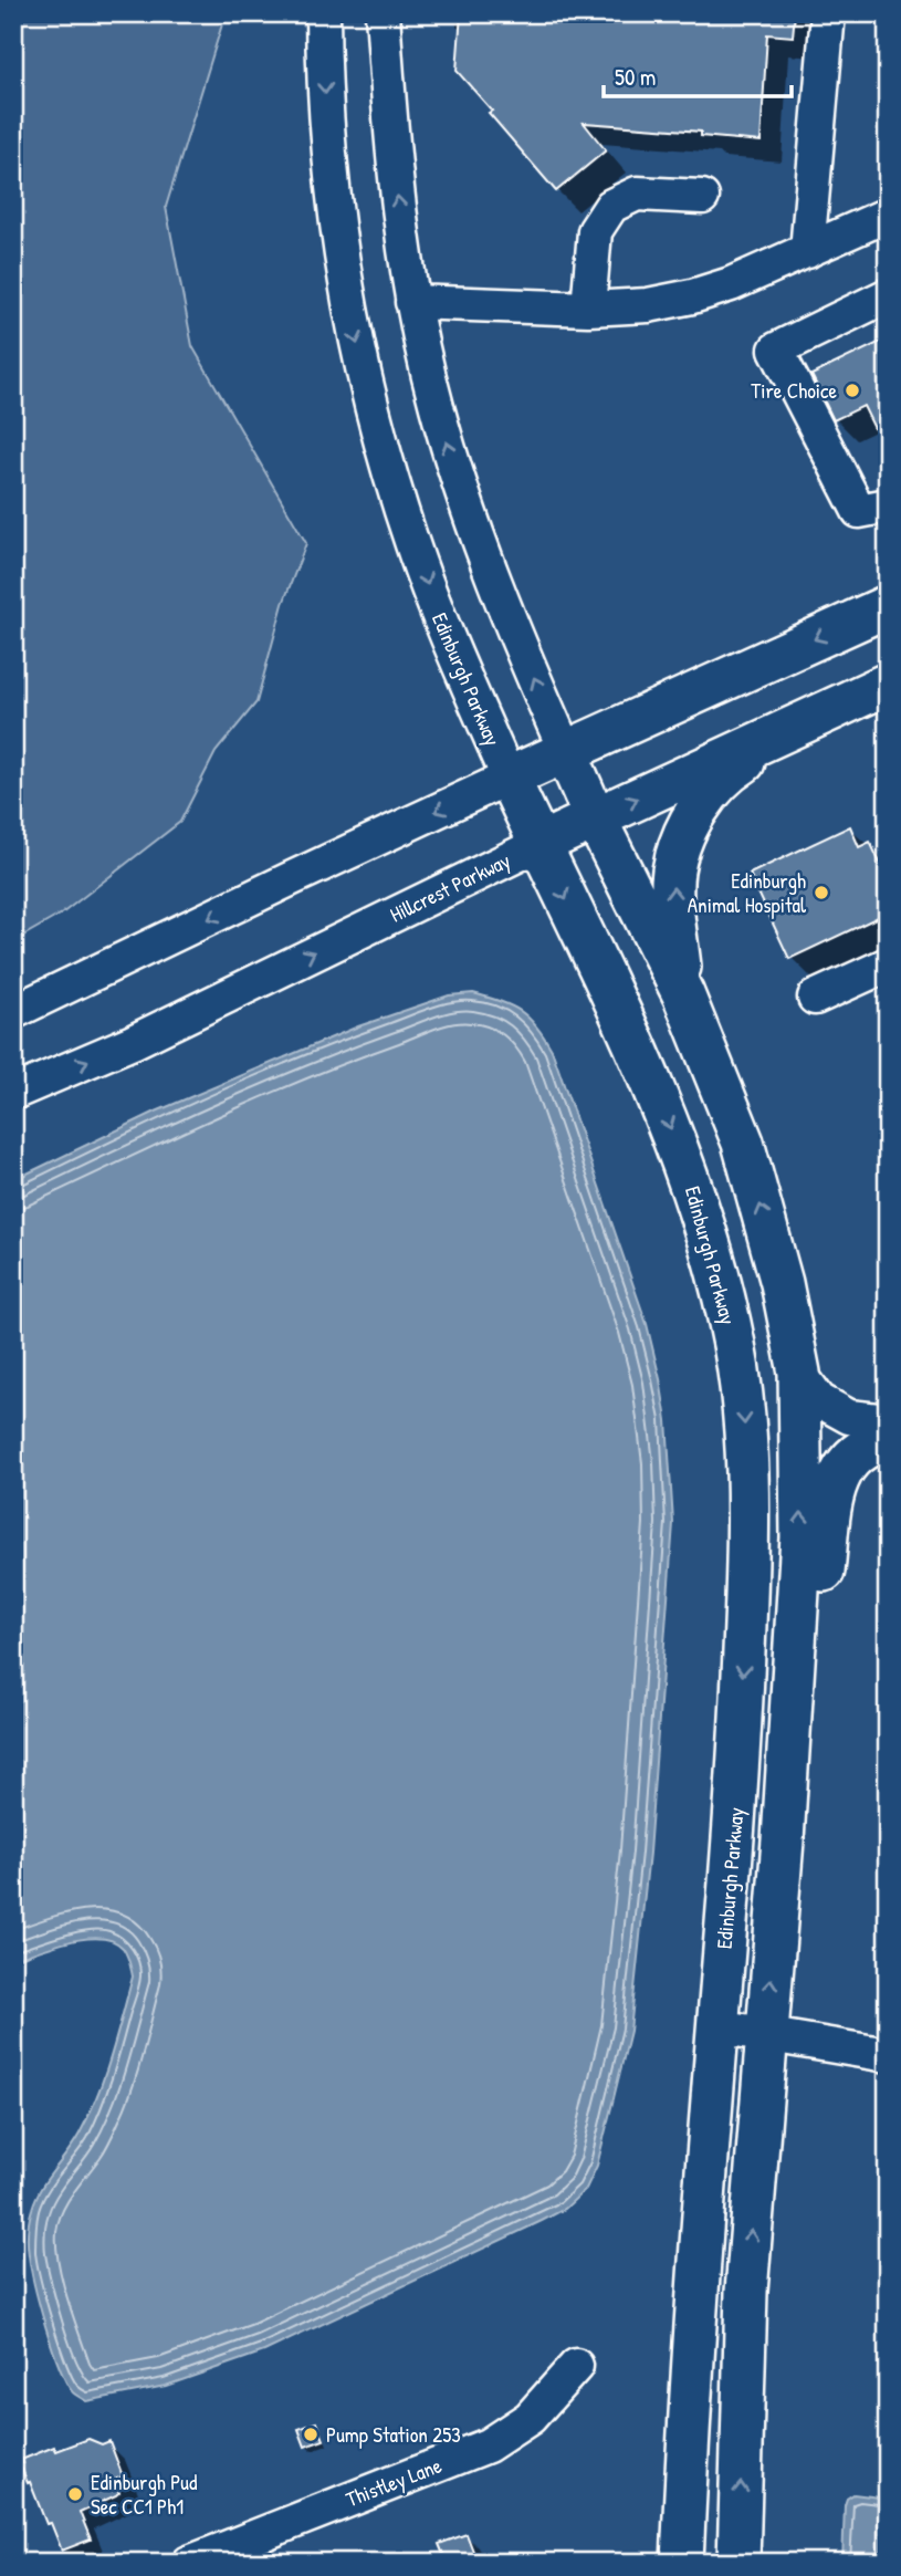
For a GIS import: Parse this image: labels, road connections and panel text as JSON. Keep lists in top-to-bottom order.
{
  "streets": {
    "main road": ["Edinburgh Parkway", "Hillcrest Parkway"],
    "street": ["Thistley Lane"]
  },
  "crossings": [
    ["Edinburgh Parkway", "Hillcrest Parkway"]
  ],
  "one_way": ["Hillcrest Parkway"],
  "places": [
    "Tire Choice",
    "Edinburgh Animal Hospital",
    "Pump Station 253",
    "Edinburgh Pud Sec CC1 Ph1"
  ],
  "scale_bar": "50 m"
}
